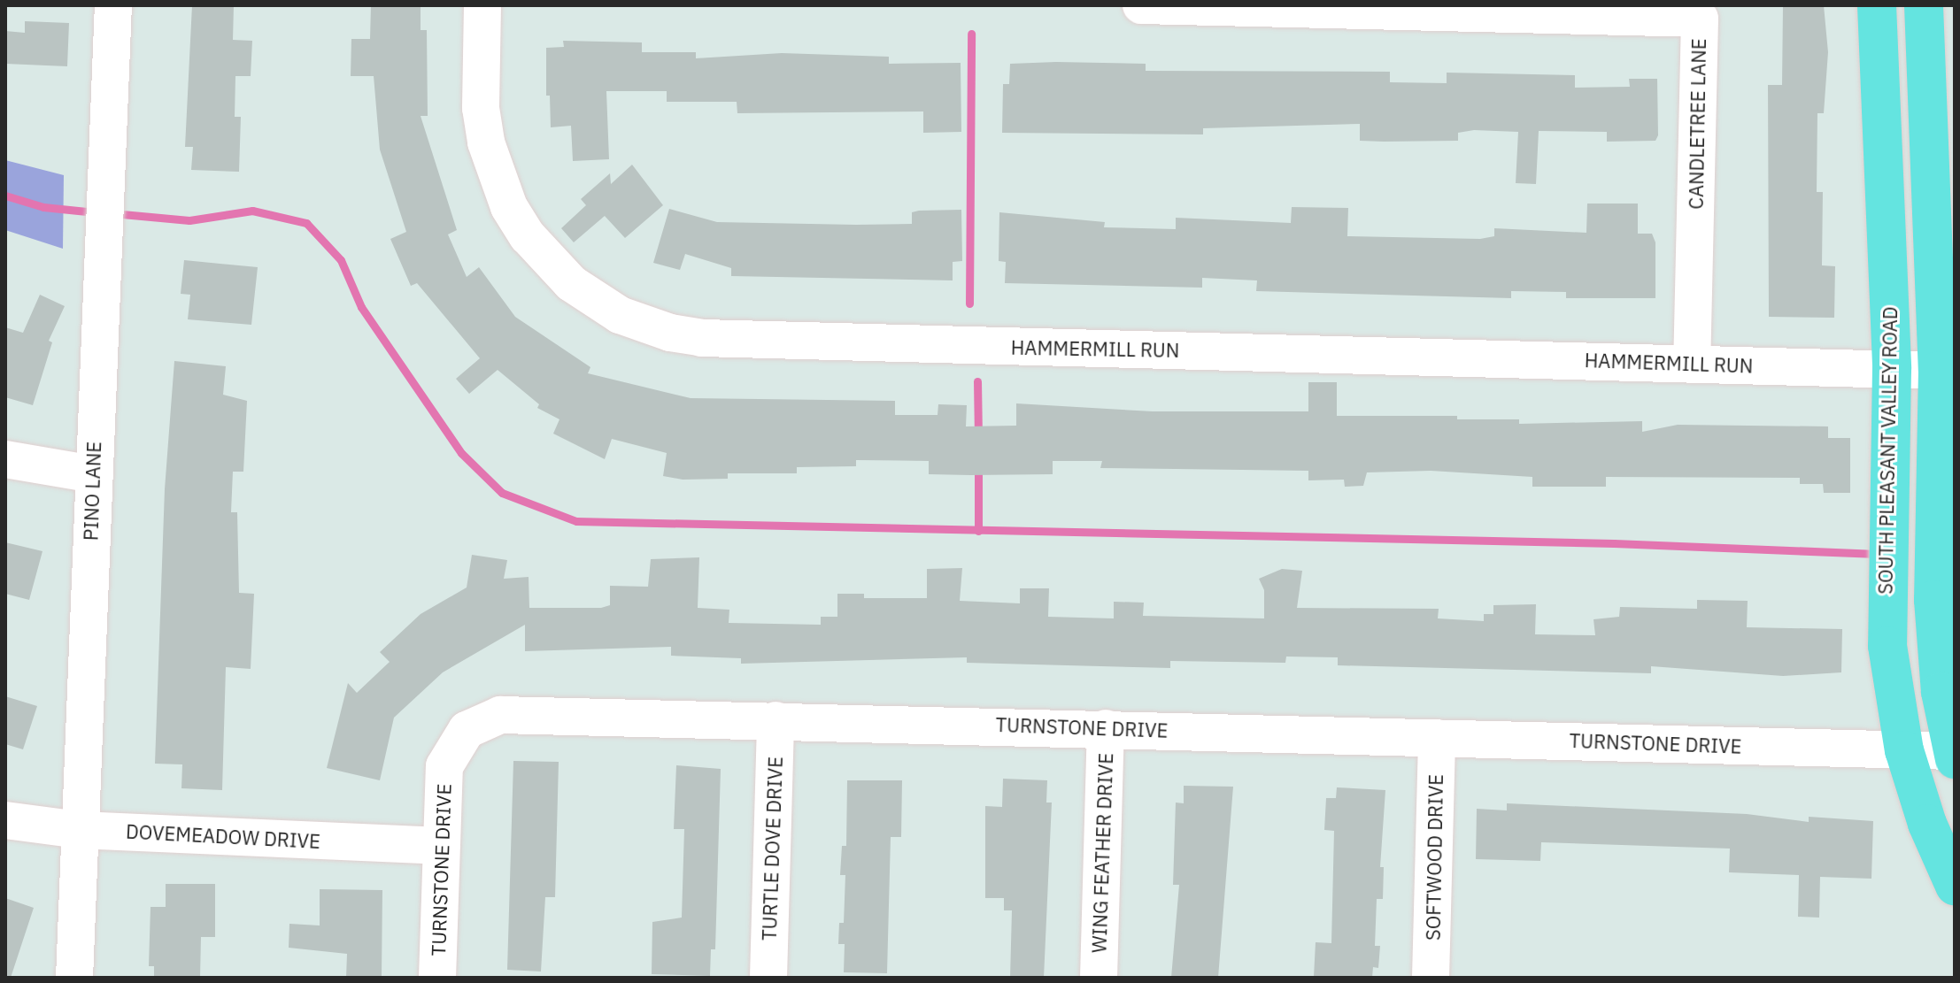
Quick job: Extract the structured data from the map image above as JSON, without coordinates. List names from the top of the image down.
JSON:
{
  "streets": {
    "main road": ["SOUTH PLEASANT VALLEY ROAD"],
    "street": [
      "CANDLETREE LANE",
      "HAMMERMILL RUN",
      "PINO LANE",
      "TURNSTONE DRIVE",
      "DOVEMEADOW DRIVE",
      "TURTLE DOVE DRIVE",
      "WING FEATHER DRIVE",
      "SOFTWOOD DRIVE"
    ]
  },
  "crossings": [
    ["CANDLETREE LANE", "HAMMERMILL RUN"],
    ["HAMMERMILL RUN", "SOUTH PLEASANT VALLEY ROAD"],
    ["SOUTH PLEASANT VALLEY ROAD", "TURNSTONE DRIVE"],
    ["PINO LANE", "DOVEMEADOW DRIVE"],
    ["TURNSTONE DRIVE", "DOVEMEADOW DRIVE"],
    ["TURNSTONE DRIVE", "TURTLE DOVE DRIVE"],
    ["TURNSTONE DRIVE", "WING FEATHER DRIVE"],
    ["TURNSTONE DRIVE", "SOFTWOOD DRIVE"]
  ]
}
